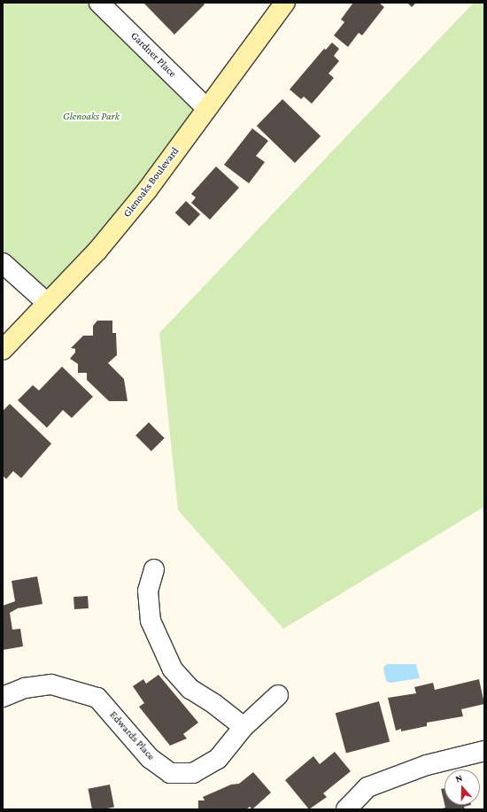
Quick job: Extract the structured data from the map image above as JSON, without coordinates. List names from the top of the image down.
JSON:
{
  "streets": {
    "street": ["Gardner Place", "Glenoaks Boulevard", "Edwards Place"]
  },
  "crossings": [
    ["Gardner Place", "Glenoaks Boulevard"]
  ],
  "parks": ["Glenoaks Park"],
  "north": "top"
}
